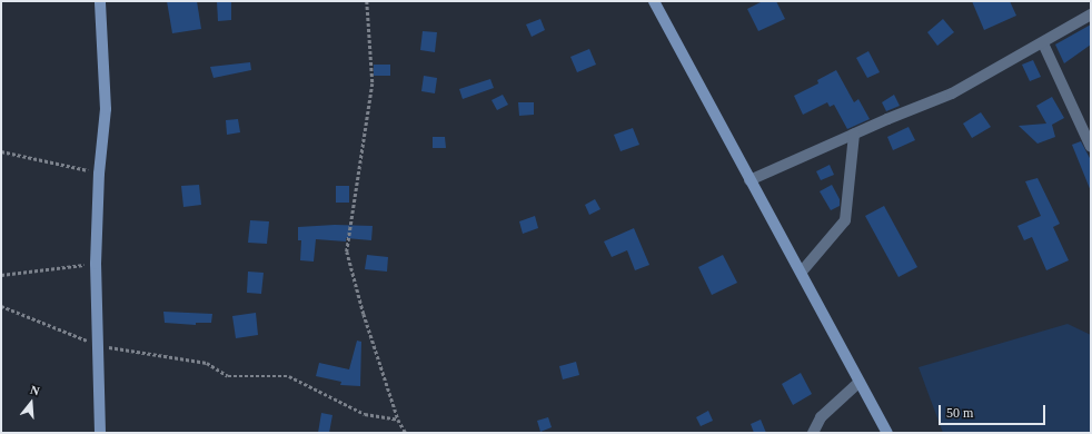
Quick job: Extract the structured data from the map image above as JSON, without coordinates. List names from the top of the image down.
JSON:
{
  "scale_bar": "50 m",
  "north": "top"
}
